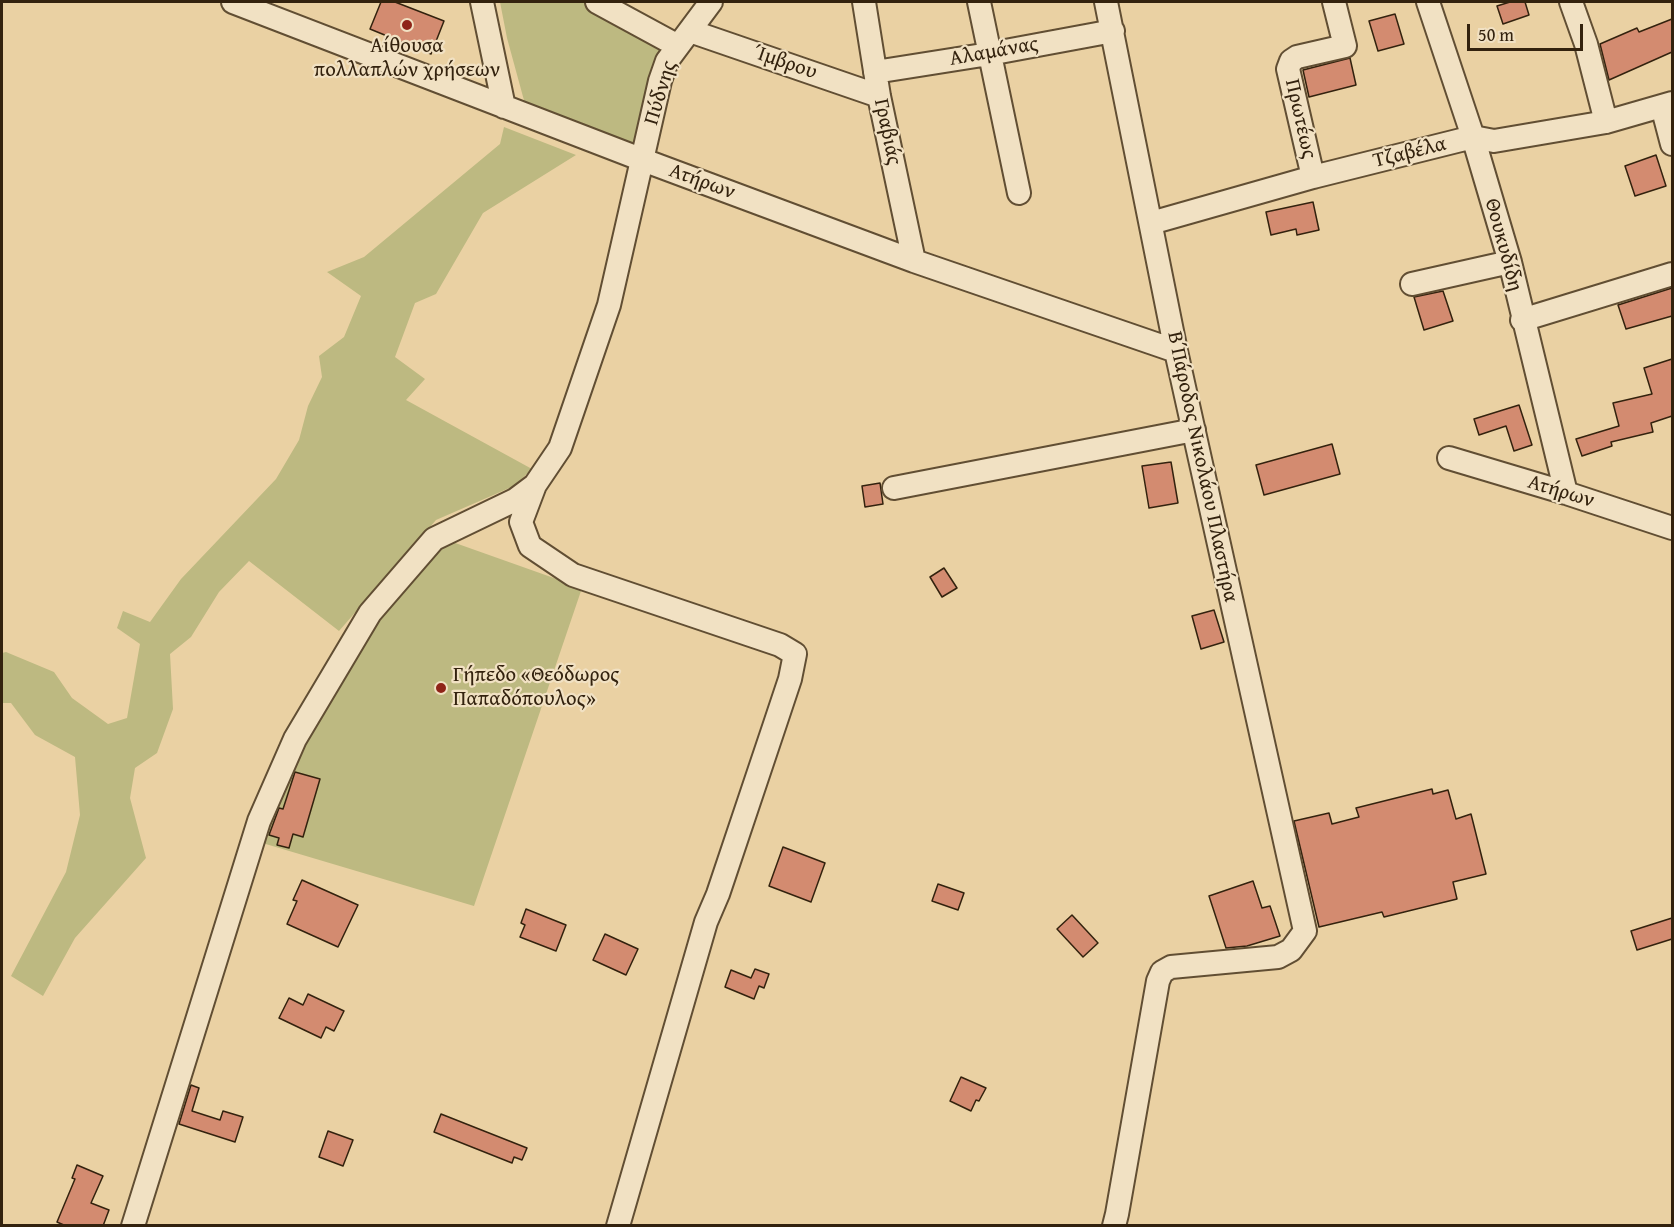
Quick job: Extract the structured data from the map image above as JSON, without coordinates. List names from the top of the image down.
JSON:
{
  "streets": {
    "street": [
      "Αλαμάνας",
      "Ίμβρου",
      "Πύδνης",
      "Πρωτέως",
      "Γραβιάς",
      "Τζαβέλα",
      "Ατήρων",
      "Θουκυδίδη",
      "Β΄ Πάροδος Νικολάου Πλαστήρα"
    ]
  },
  "crossings": [
    ["Αλαμάνας", "Γραβιάς"],
    ["Αλαμάνας", "Β΄ Πάροδος Νικολάου Πλαστήρα"],
    ["Ίμβρου", "Πύδνης"],
    ["Ίμβρου", "Γραβιάς"],
    ["Πύδνης", "Ατήρων"],
    ["Πρωτέως", "Τζαβέλα"],
    ["Γραβιάς", "Ατήρων"],
    ["Τζαβέλα", "Θουκυδίδη"],
    ["Τζαβέλα", "Β΄ Πάροδος Νικολάου Πλαστήρα"],
    ["Ατήρων", "Θουκυδίδη"],
    ["Ατήρων", "Β΄ Πάροδος Νικολάου Πλαστήρα"]
  ],
  "places": ["Αίθουσα πολλαπλών χρήσεων", "Γήπεδο «Θεόδωρος Παπαδόπουλος»"],
  "scale_bar": "50 m"
}
